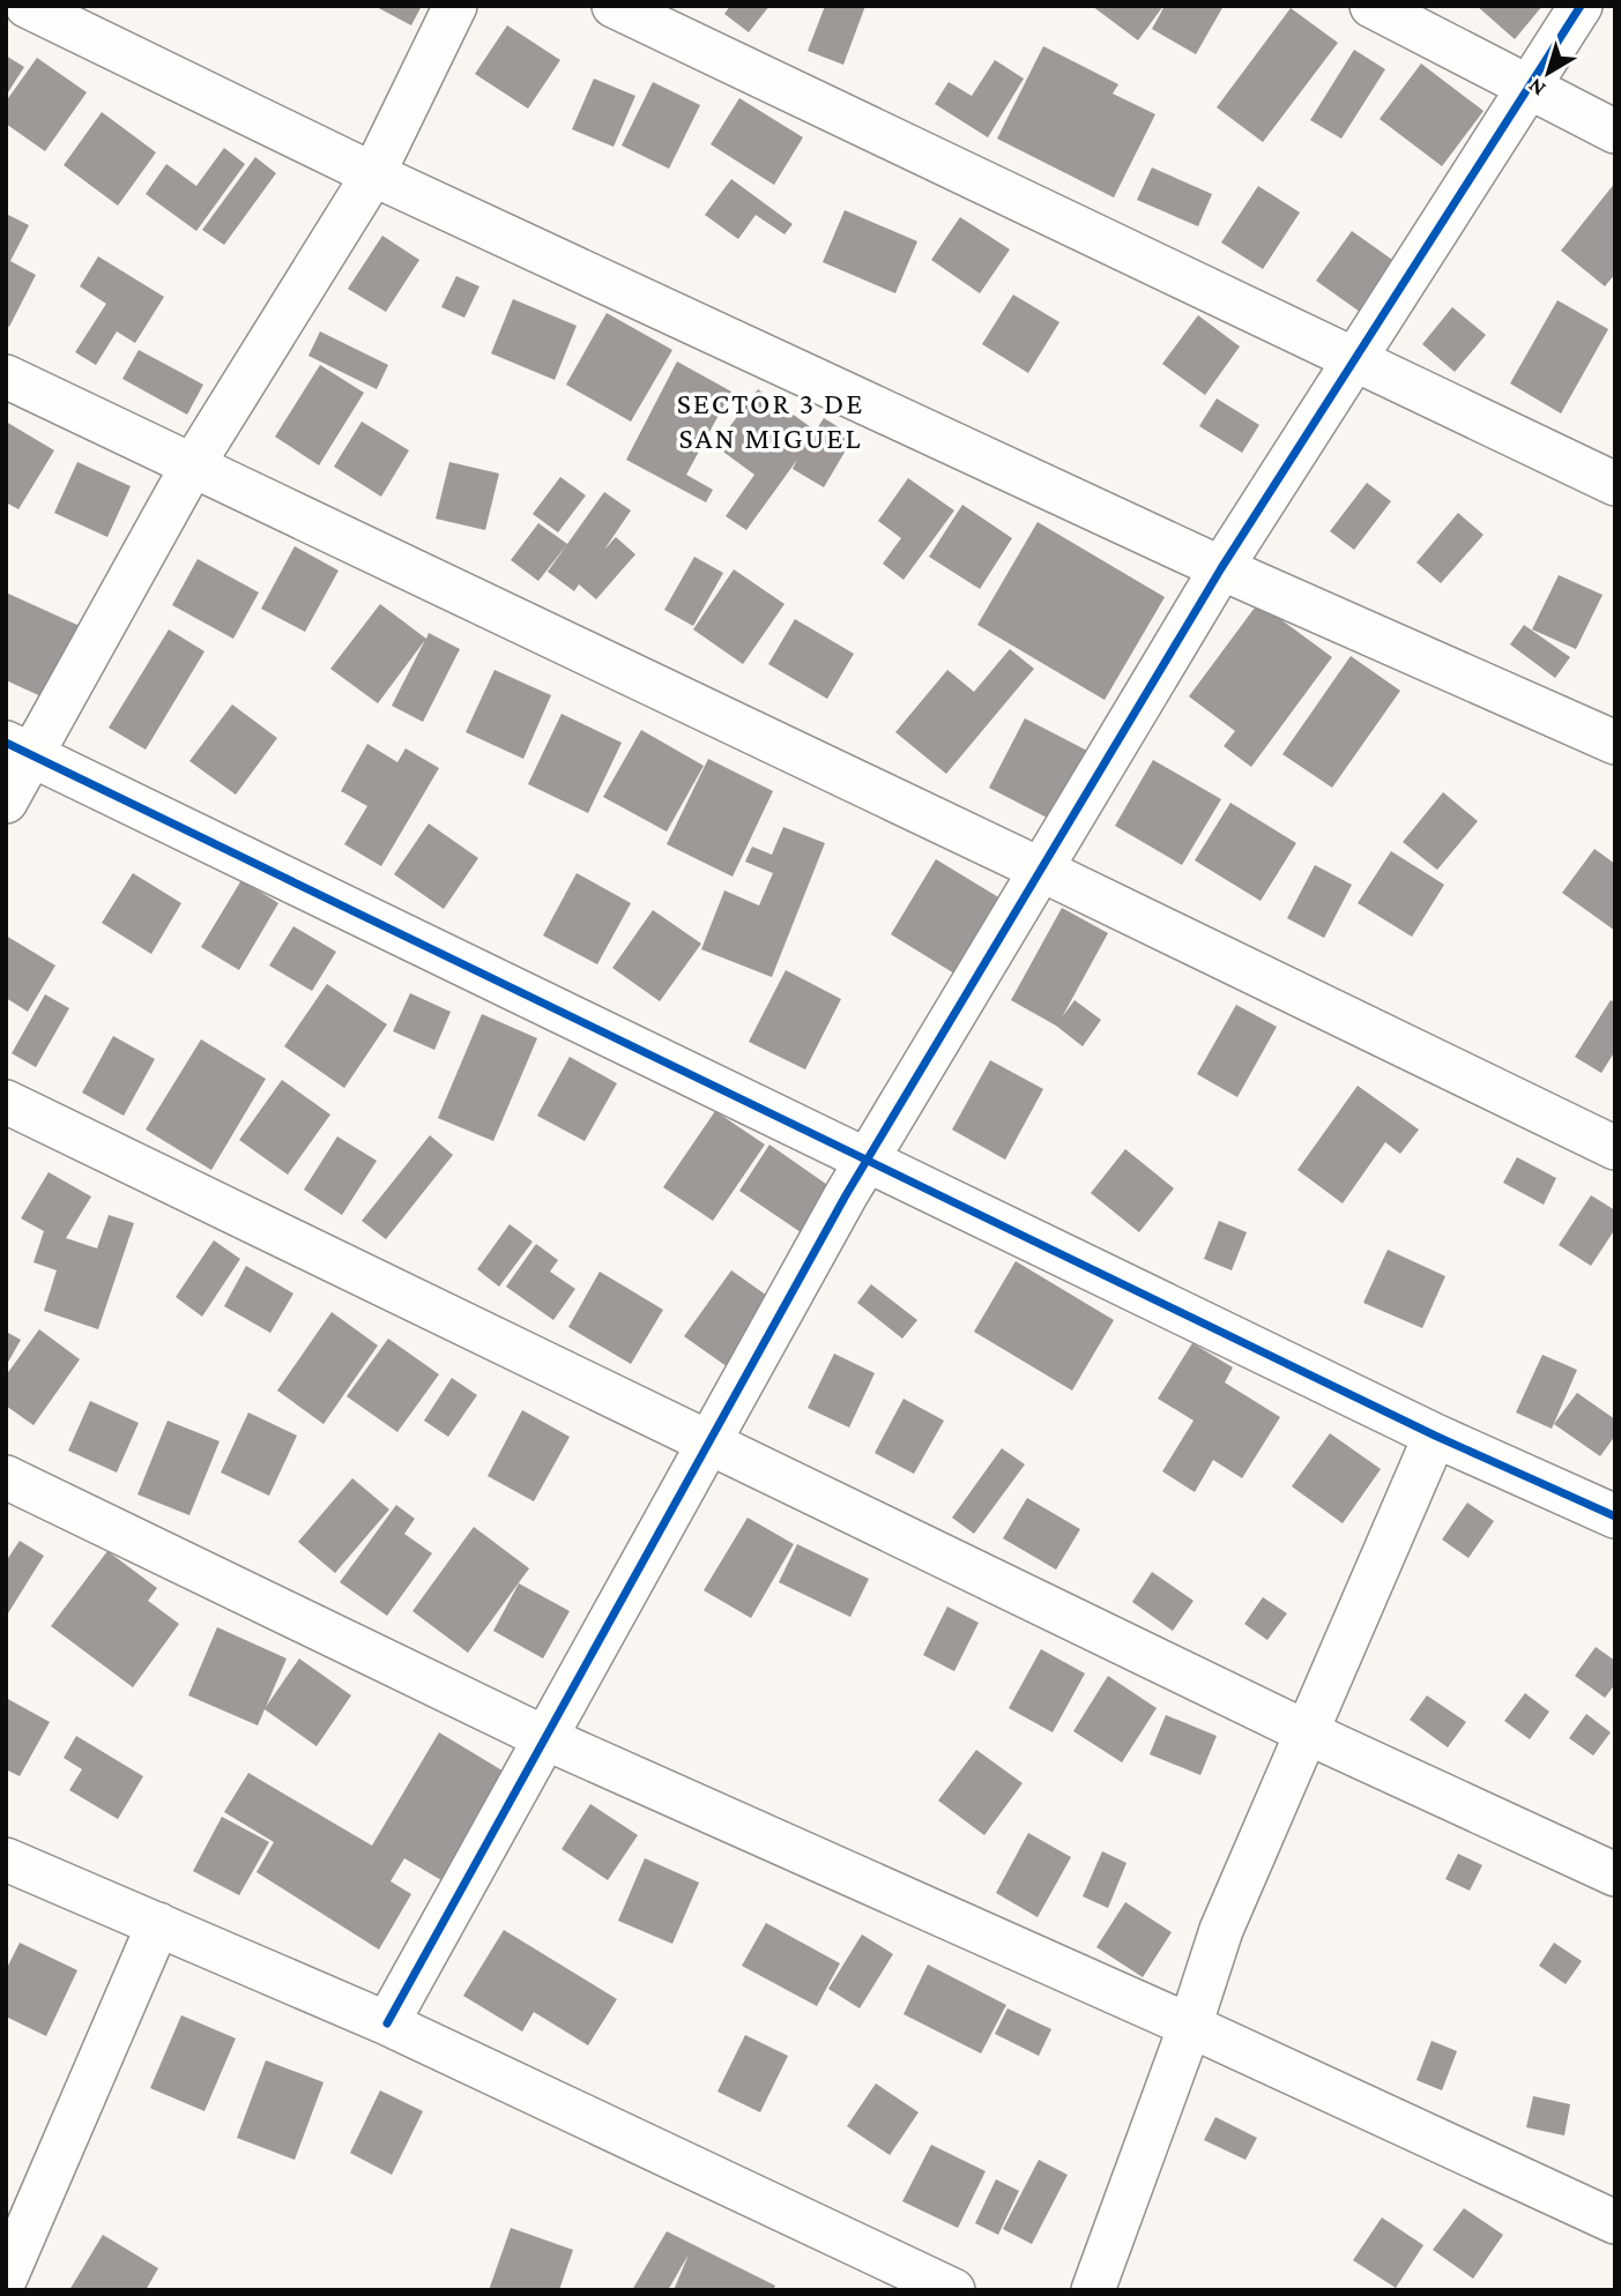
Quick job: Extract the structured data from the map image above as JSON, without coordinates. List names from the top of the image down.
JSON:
{
  "districts": ["SECTOR 3 DE SAN MIGUEL"],
  "north": "bottom left"
}
